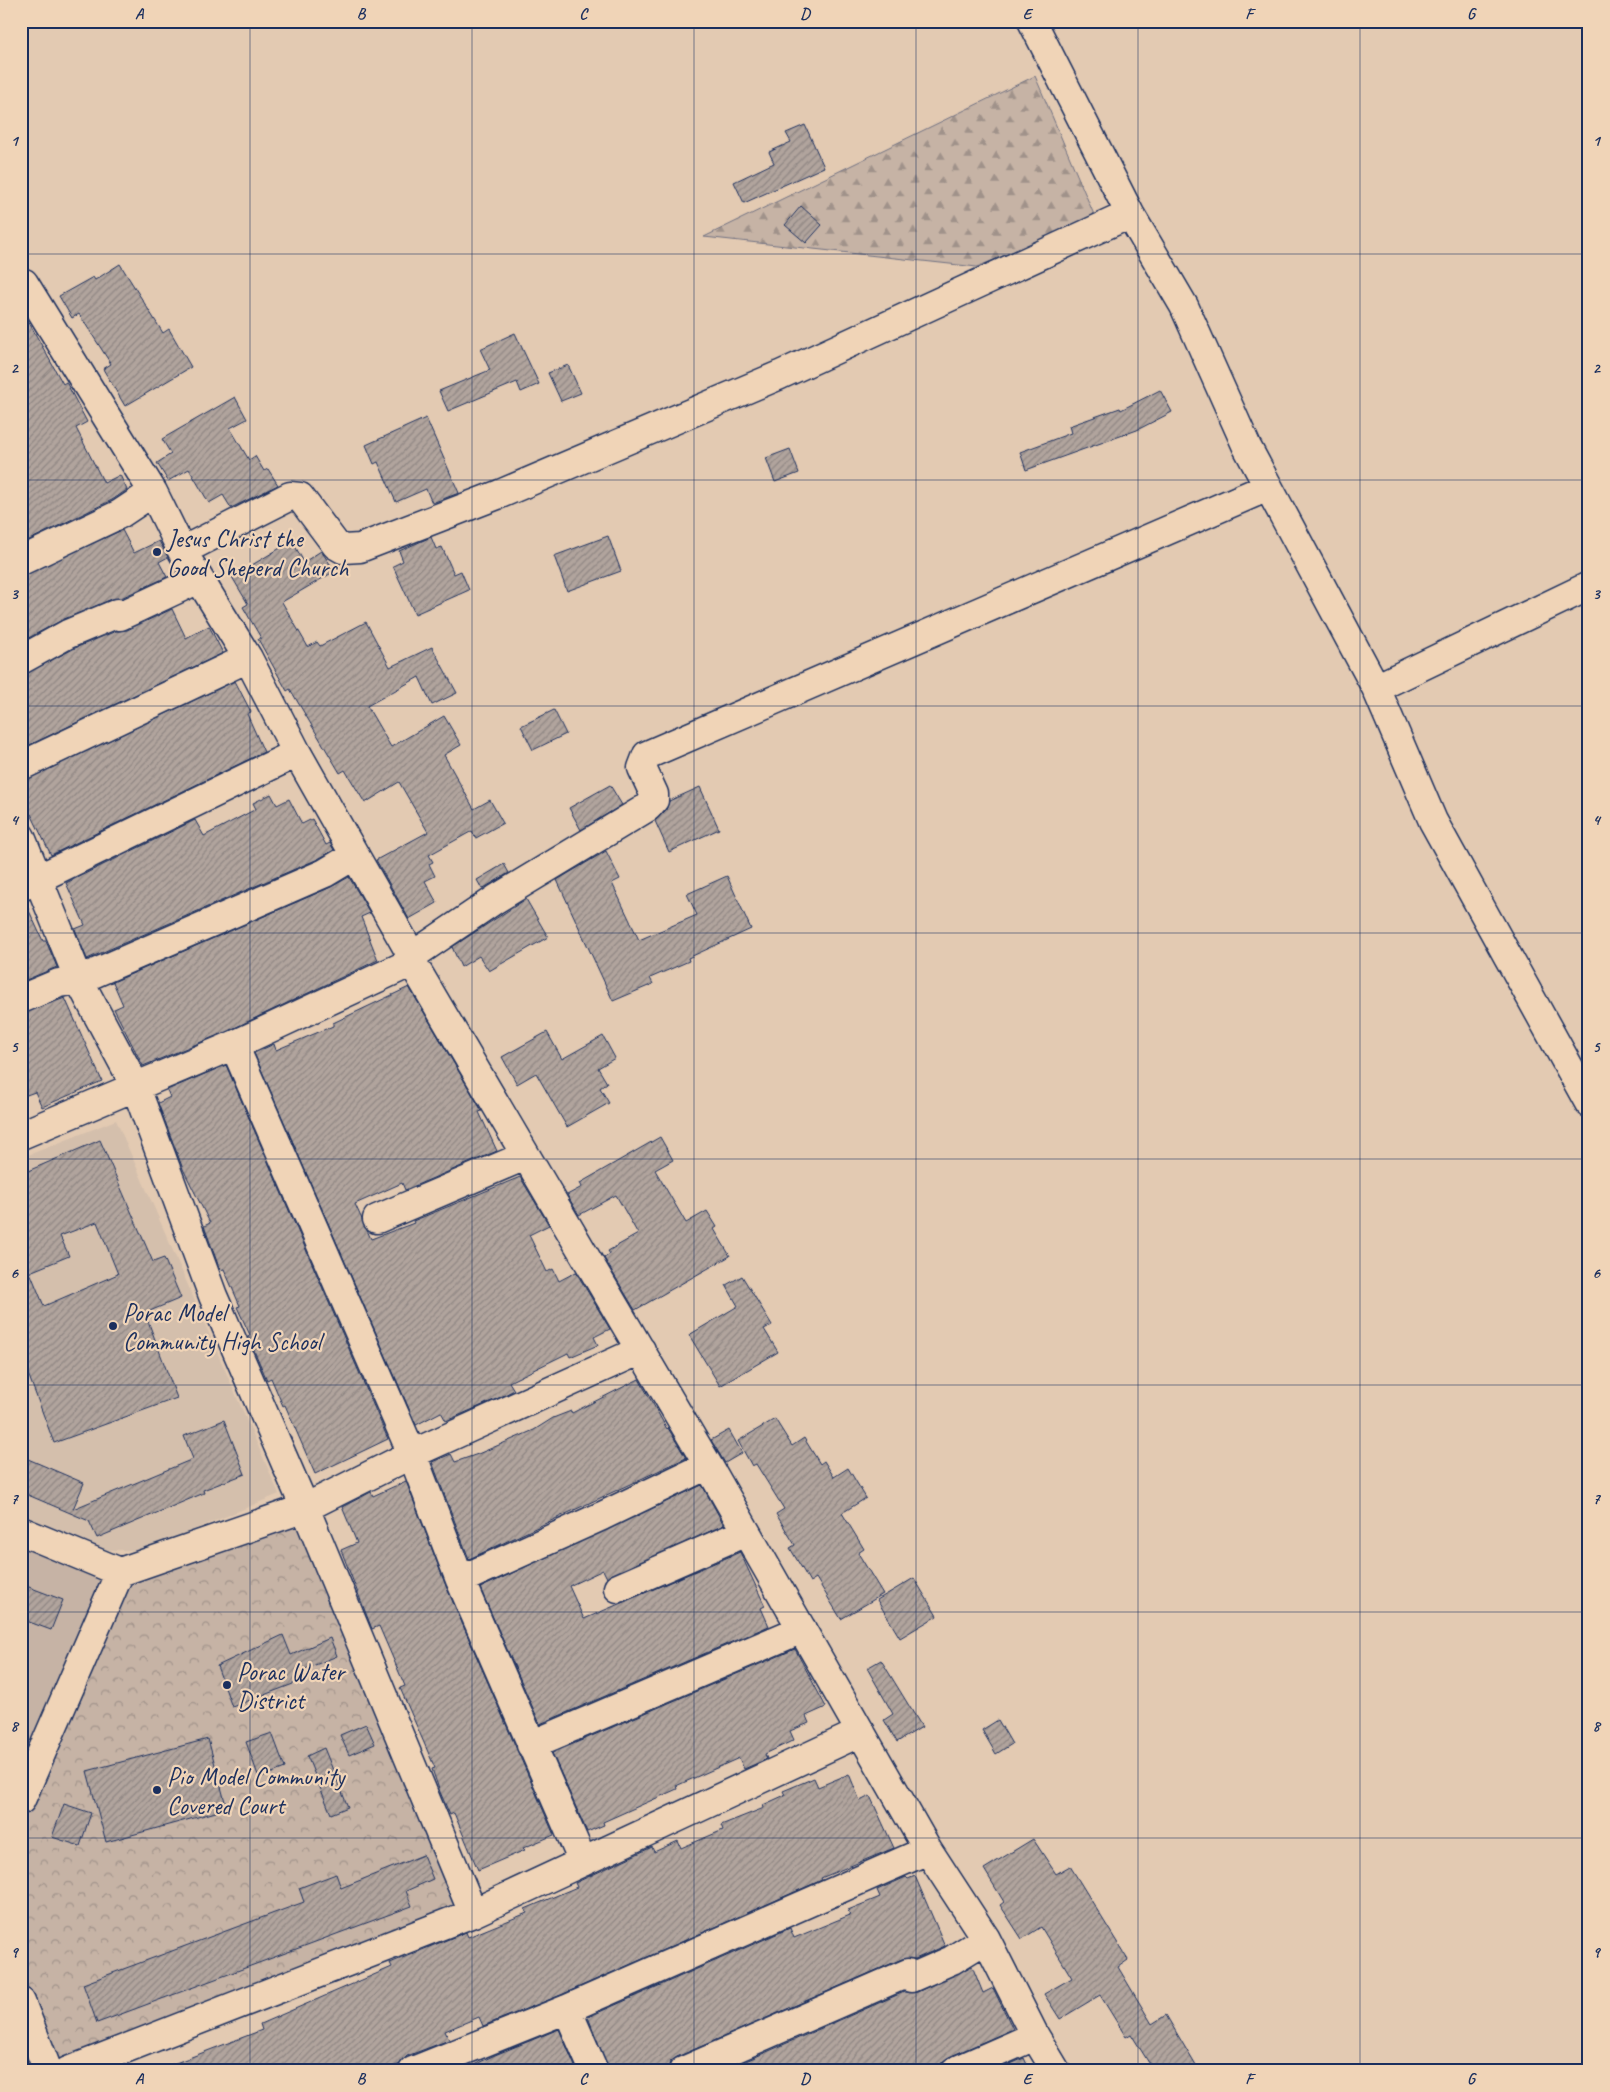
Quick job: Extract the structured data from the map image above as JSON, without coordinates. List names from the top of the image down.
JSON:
{
  "places": [
    "Jesus Christ the Good Sheperd Church",
    "Porac Model Community High School",
    "Porac Water District",
    "Pio Model Community Covered Court"
  ],
  "grid": {
    "columns": [
      "A",
      "B",
      "C",
      "D",
      "E",
      "F",
      "G"
    ],
    "rows": [
      "1",
      "2",
      "3",
      "4",
      "5",
      "6",
      "7",
      "8",
      "9"
    ]
  }
}
